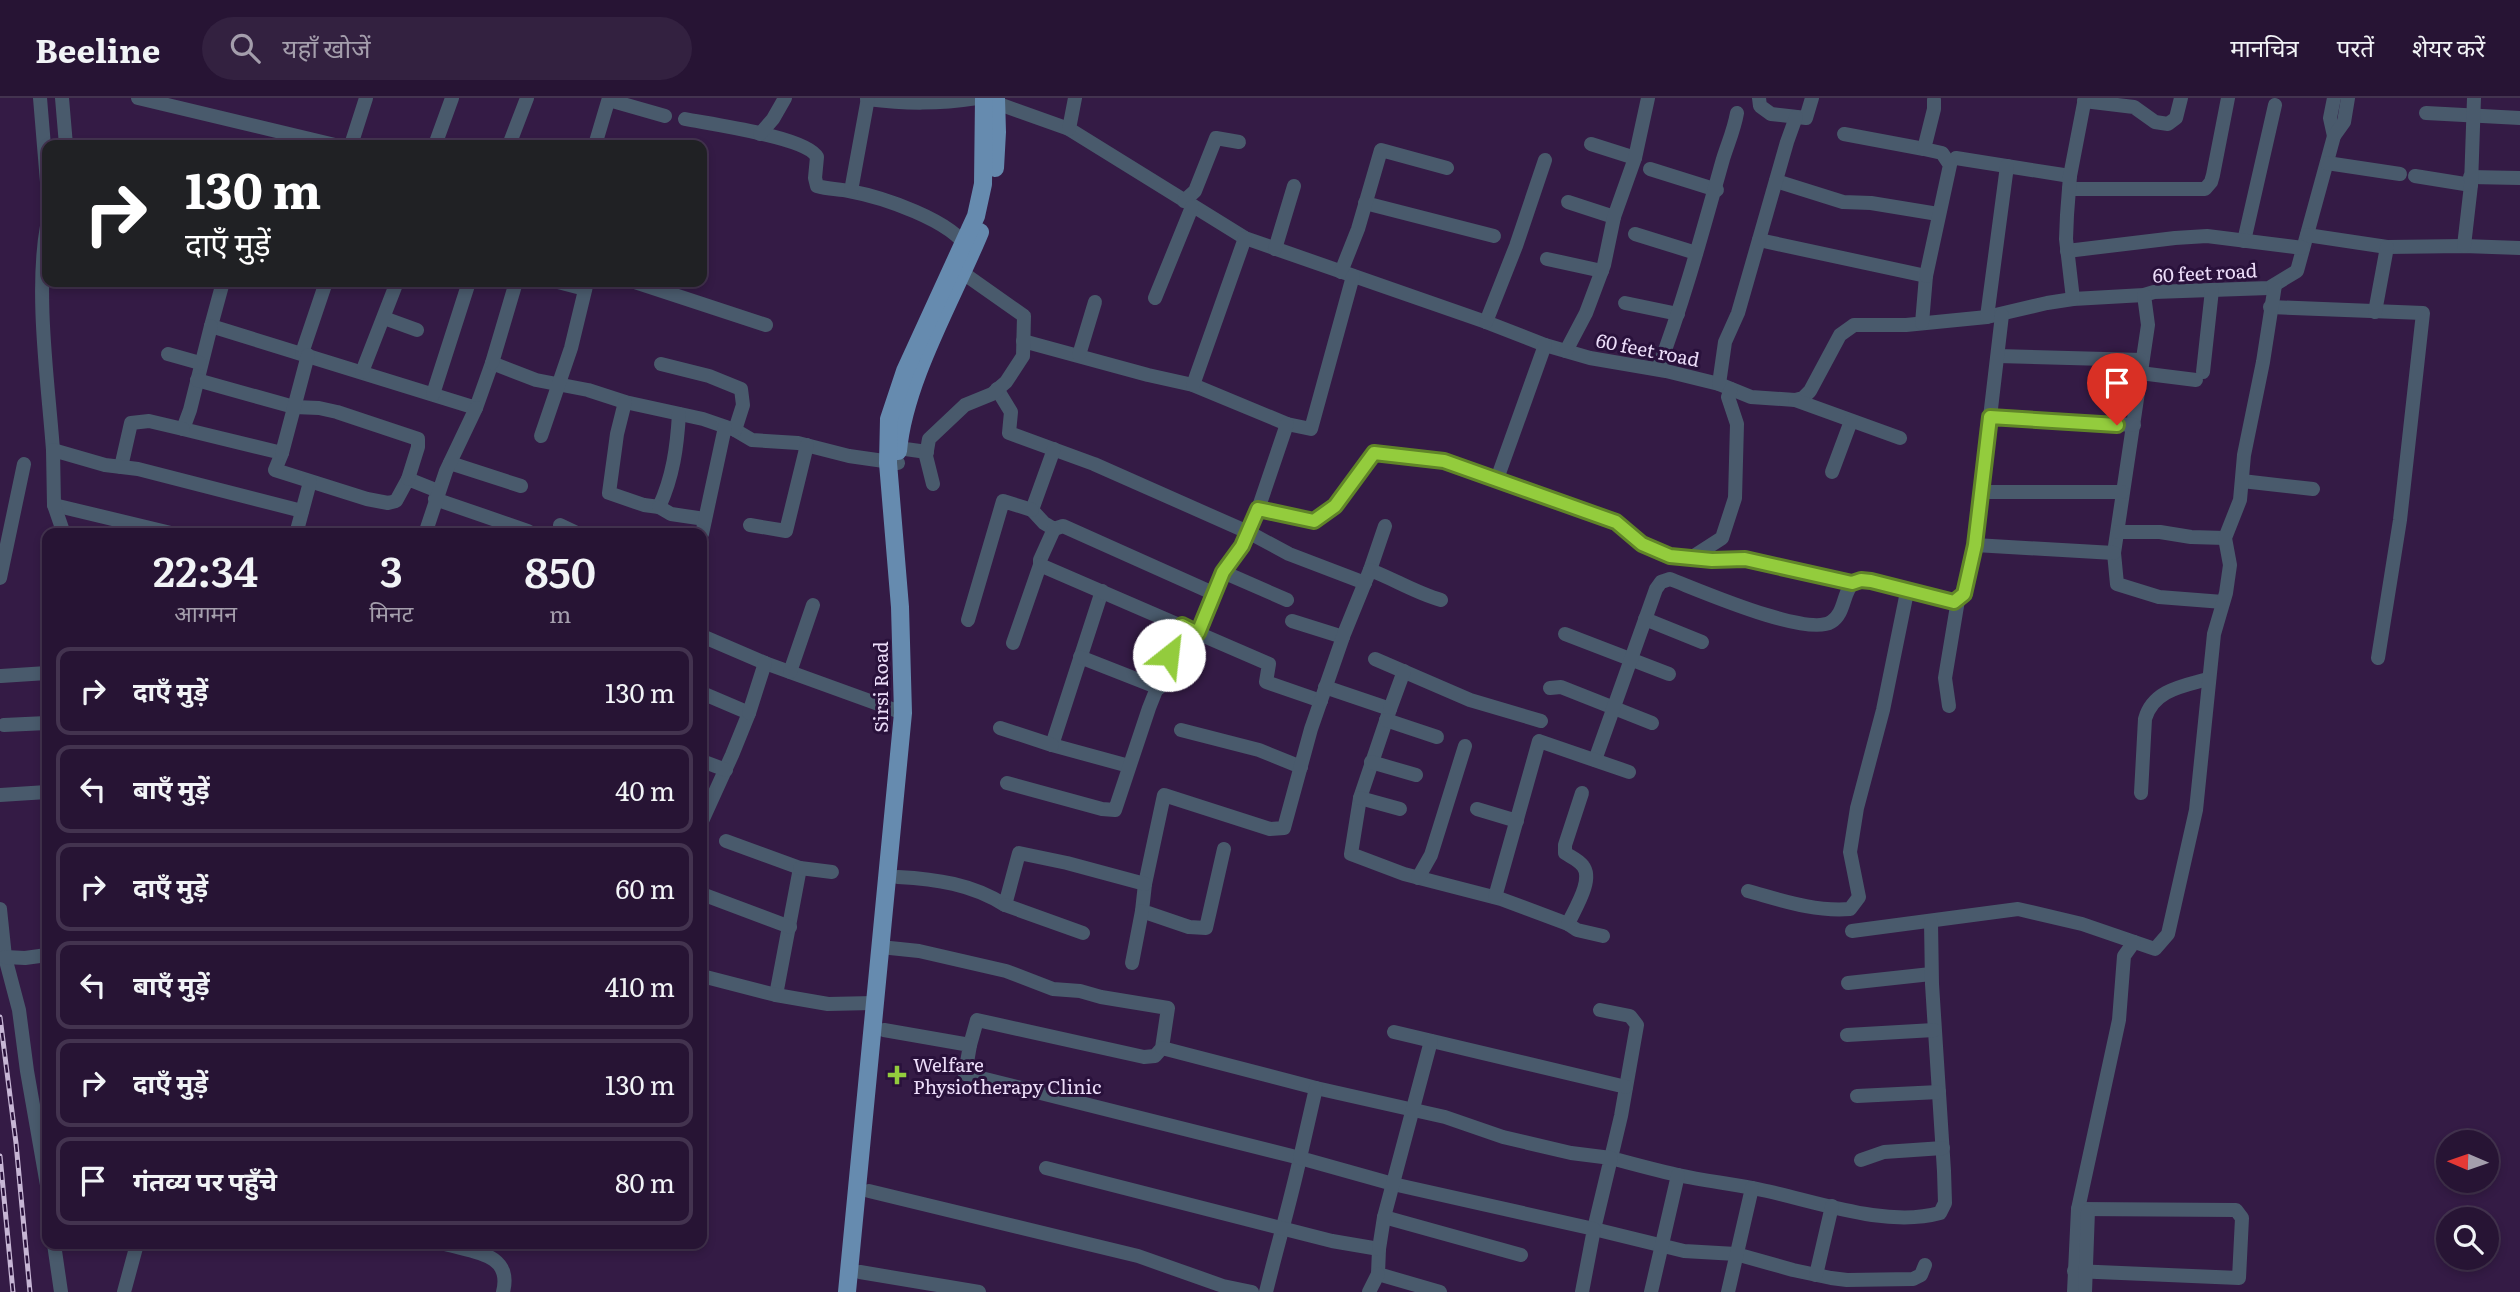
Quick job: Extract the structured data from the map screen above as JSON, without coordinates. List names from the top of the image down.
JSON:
{
  "streets": {
    "main road": ["Sirsi Road"],
    "street": ["60 feet road"]
  },
  "crossings": [
    ["60 feet road", "Sirsi Road"]
  ],
  "places": {
    "health": ["Welfare Physiotherapy Clinic"]
  },
  "north": "left",
  "page": {
    "header": "Beeline",
    "search": "यहाँ खोजें",
    "nav": ["मानचित्र", "परतें", "शेयर करें"],
    "turn": ["130 m", "दाएँ मुड़ें"],
    "eta": [
      "22:34",
      "आगमन",
      "3",
      "मिनट",
      "850",
      "m"
    ],
    "list": [
      {
        "name": "दाएँ मुड़ें",
        "value": "130 m"
      },
      {
        "name": "बाएँ मुड़ें",
        "value": "40 m"
      },
      {
        "name": "दाएँ मुड़ें",
        "value": "60 m"
      },
      {
        "name": "बाएँ मुड़ें",
        "value": "410 m"
      },
      {
        "name": "दाएँ मुड़ें",
        "value": "130 m"
      },
      {
        "name": "गंतव्य पर पहुँचे",
        "value": "80 m"
      }
    ]
  }
}
